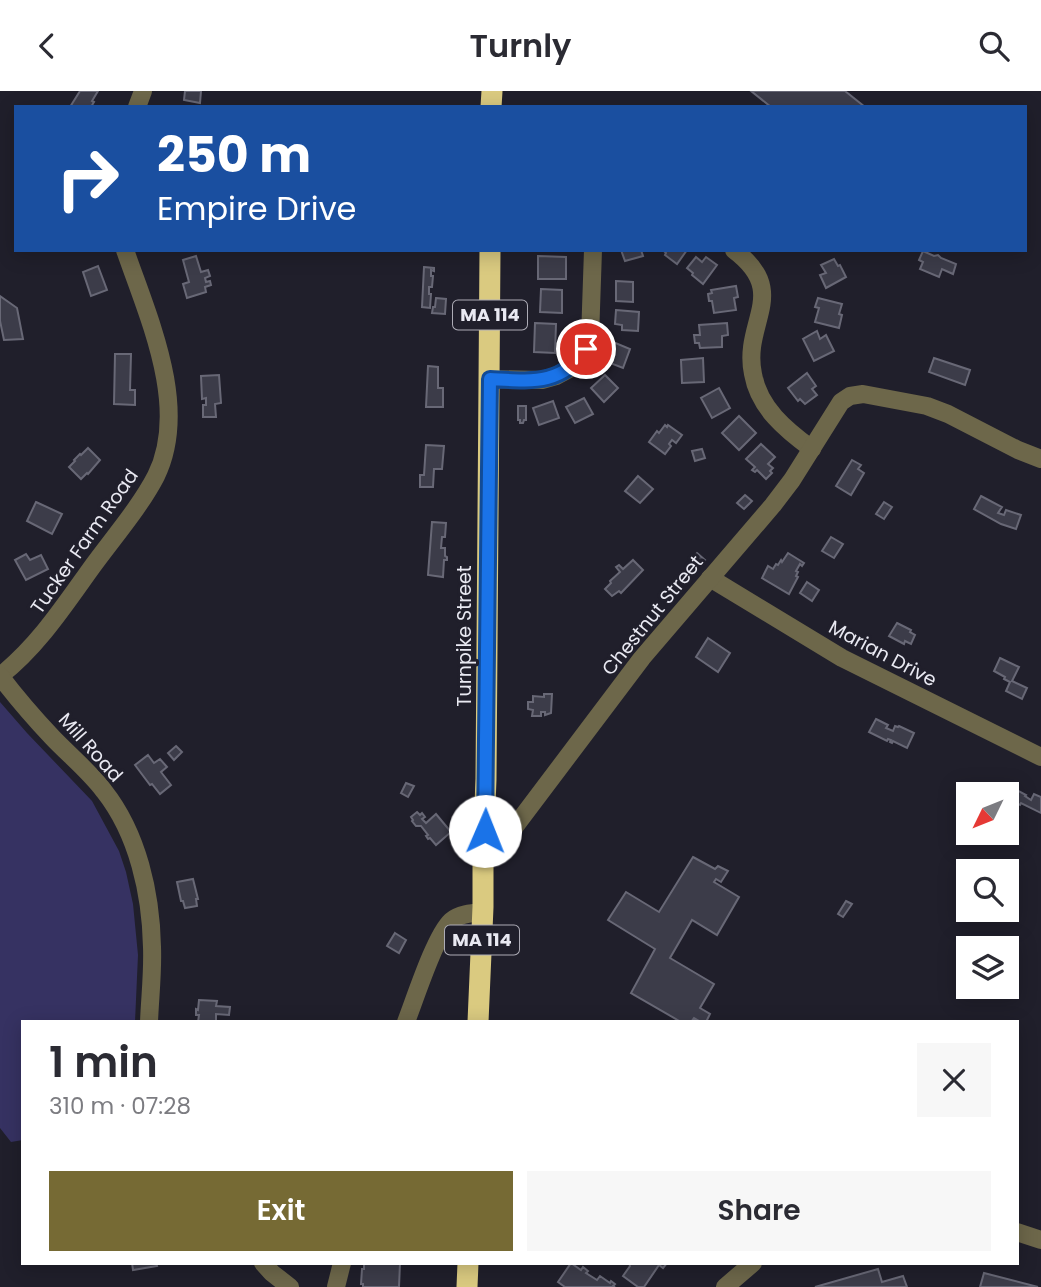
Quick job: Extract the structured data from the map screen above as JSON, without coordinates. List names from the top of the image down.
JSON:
{
  "streets": {
    "highway": ["MA 114", "Turnpike Street"],
    "street": [
      "Tucker Farm Road",
      "Chestnut Street",
      "Marian Drive",
      "Mill Road"
    ]
  },
  "crossings": [
    ["Tucker Farm Road", "Mill Road"],
    ["Chestnut Street", "Turnpike Street"],
    ["Chestnut Street", "Marian Drive"]
  ],
  "north": "bottom left",
  "page": {
    "header": "Turnly",
    "turn": ["250 m", "Empire Drive"],
    "heading": ["1 min", "310 m · 07:28"],
    "buttons": ["Exit", "Share"]
  }
}
